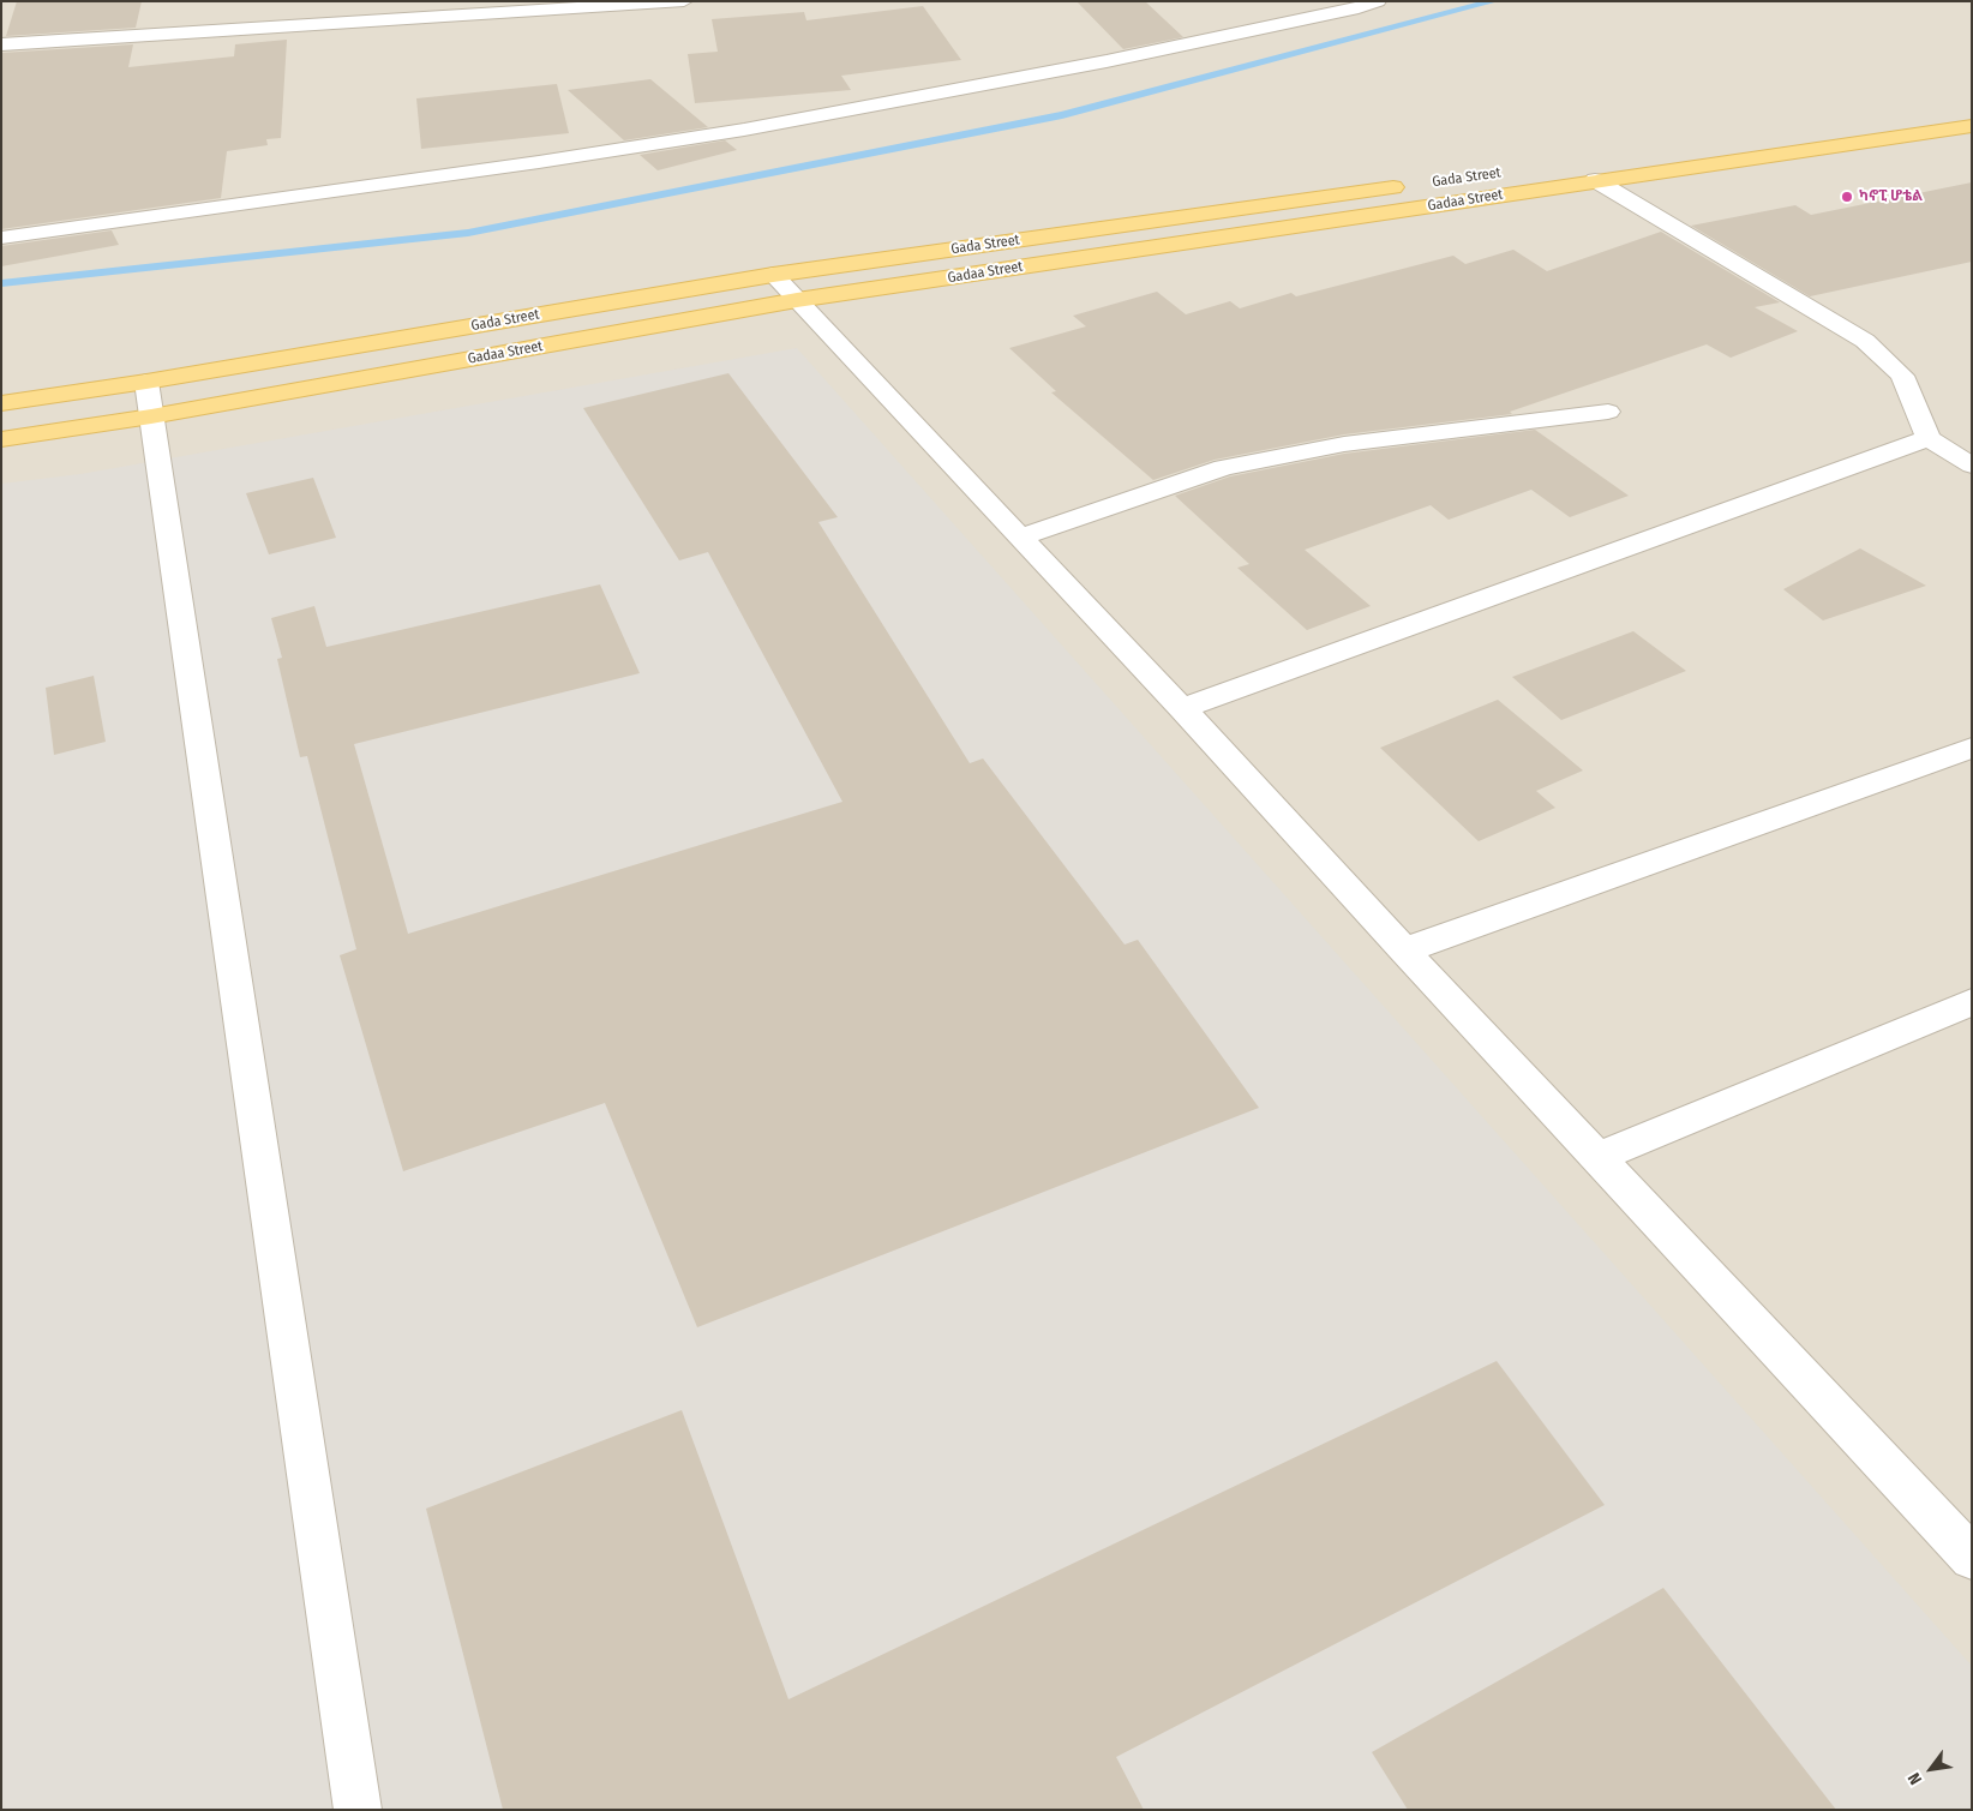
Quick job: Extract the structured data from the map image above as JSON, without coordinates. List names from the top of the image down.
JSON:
{
  "streets": {
    "main road": ["Gada Street", "Gadaa Street"]
  },
  "crossings": [
    ["Gada Street", "Gadaa Street"]
  ],
  "places": ["ካኖፒ ሆቴል"],
  "north": "bottom left"
}
